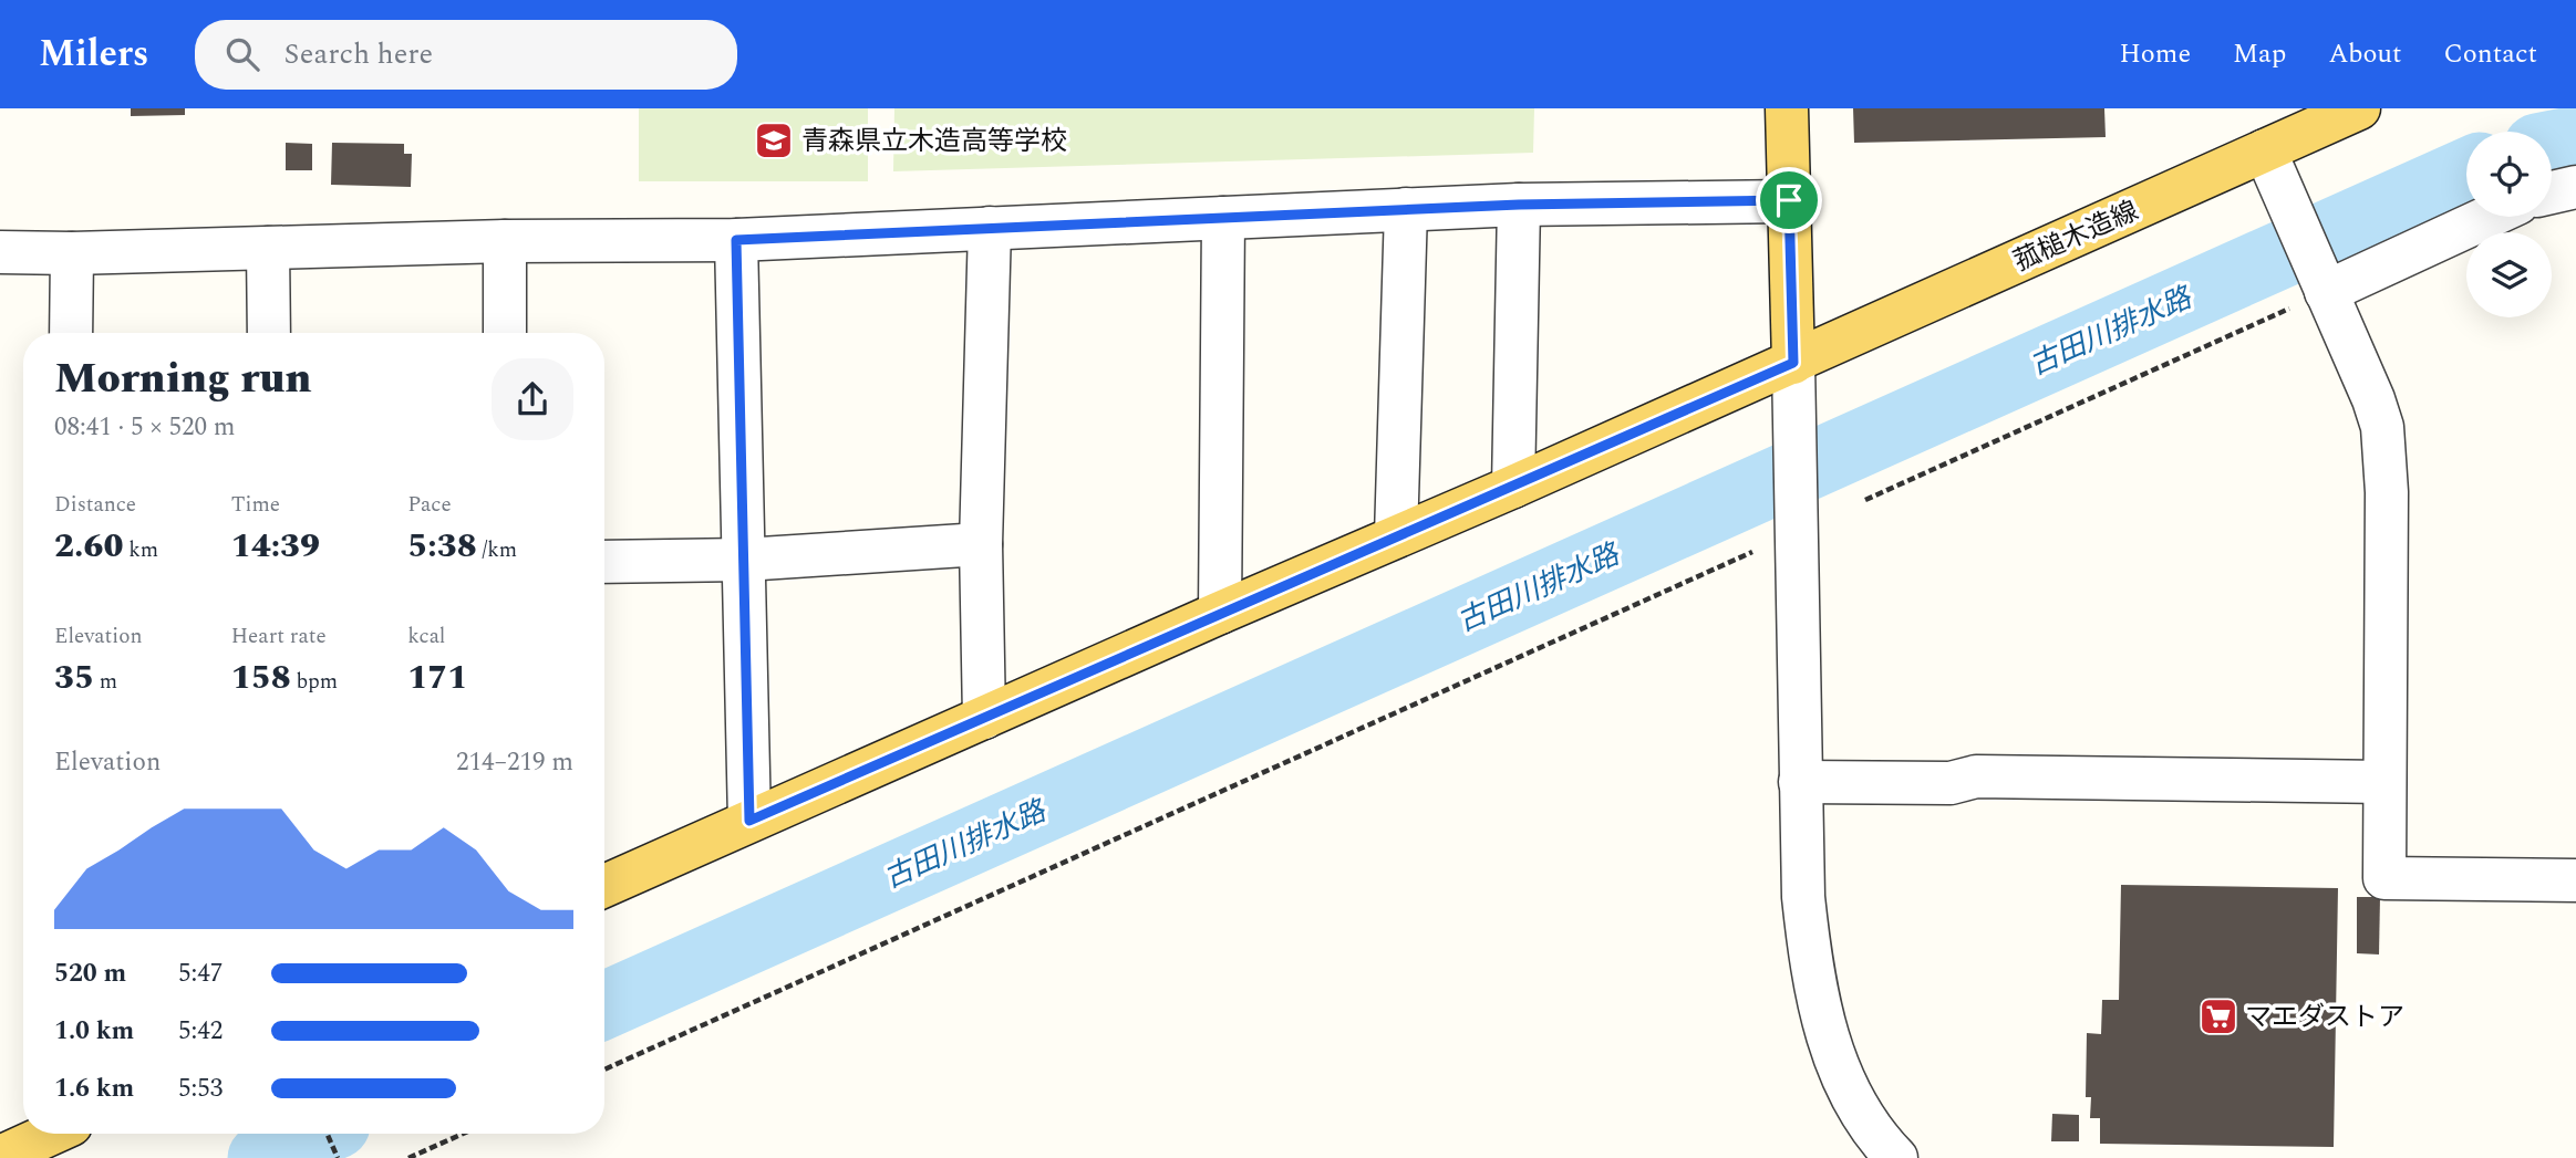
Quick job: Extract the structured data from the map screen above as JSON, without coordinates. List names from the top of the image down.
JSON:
{
  "streets": {
    "main road": ["菰槌木造線"]
  },
  "water": ["古田川排水路"],
  "places": {
    "school or university": ["青森県立木造高等学校"],
    "supermarket": ["マエダストア"]
  },
  "page": {
    "header": "Milers",
    "search": "Search here",
    "nav": [
      "Home",
      "Map",
      "About",
      "Contact"
    ],
    "heading": ["Morning run", "08:41 · 5 × 520 m"],
    "stats": [
      ["Distance", "2.60 km"],
      ["Time", "14:39"],
      ["Pace", "5:38 /km"],
      ["Elevation", "35 m"],
      ["Heart rate", "158 bpm"],
      ["kcal", "171"]
    ],
    "chart": ["Elevation", "214–219 m"],
    "list": [
      {
        "name": "520 m",
        "note": "5:47"
      },
      {
        "name": "1.0 km",
        "note": "5:42"
      },
      {
        "name": "1.6 km",
        "note": "5:53"
      }
    ]
  }
}
